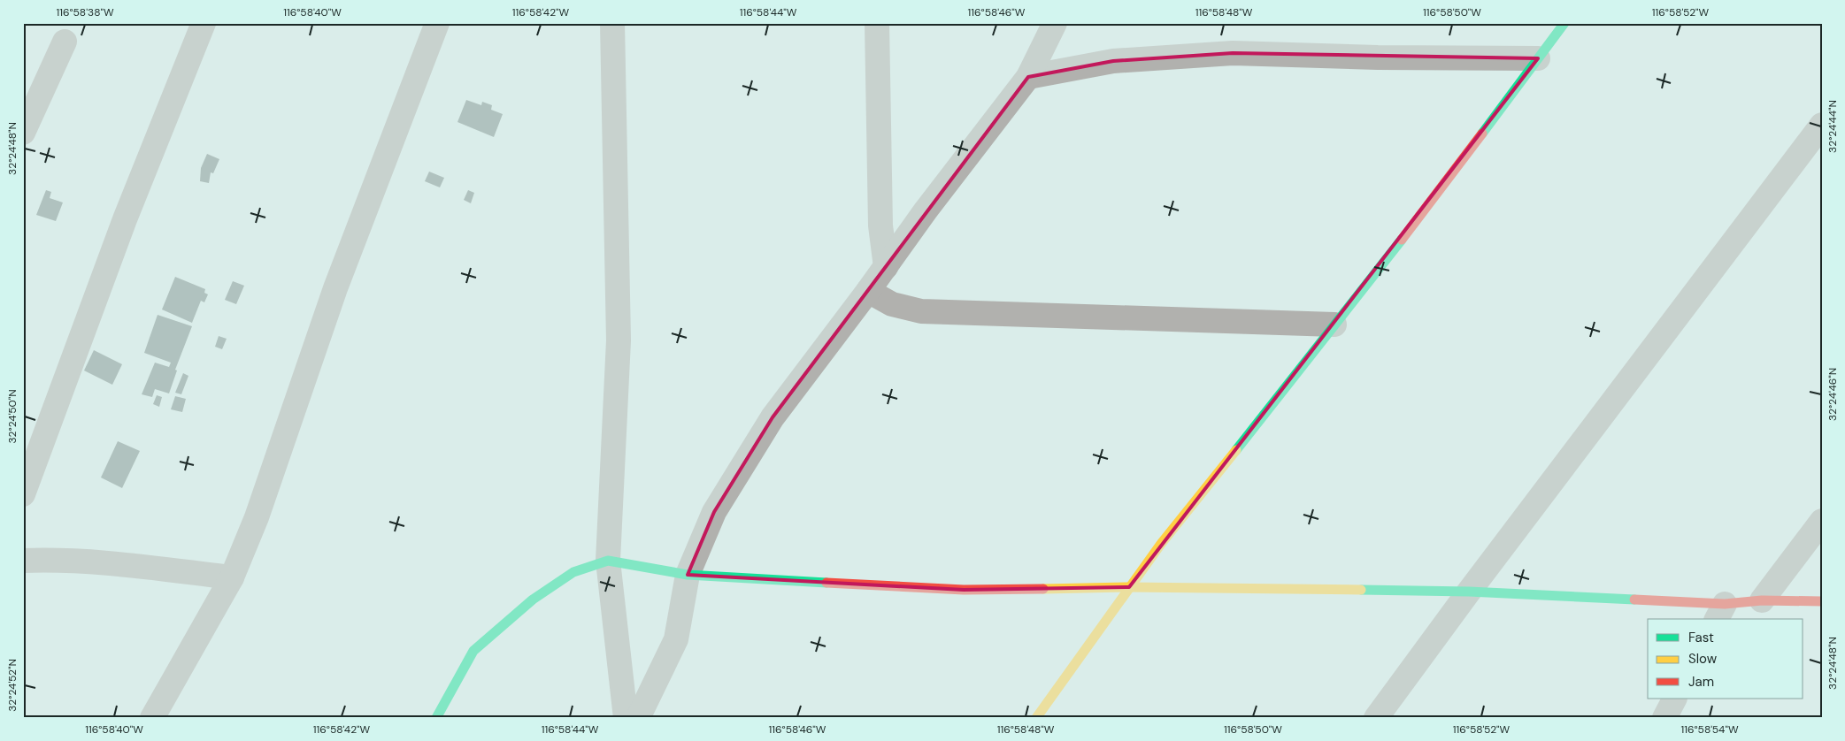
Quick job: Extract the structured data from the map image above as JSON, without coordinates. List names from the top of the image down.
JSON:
{
  "legend": ["Fast", "Slow", "Jam"],
  "coordinates": [
    "116°58'38\"W",
    "116°58'40\"W",
    "116°58'42\"W",
    "116°58'44\"W",
    "116°58'46\"W",
    "116°58'48\"W",
    "116°58'50\"W",
    "116°58'52\"W",
    "32°24'44\"N",
    "32°24'48\"N",
    "32°24'46\"N",
    "32°24'50\"N",
    "32°24'52\"N",
    "116°58'54\"W"
  ]
}
